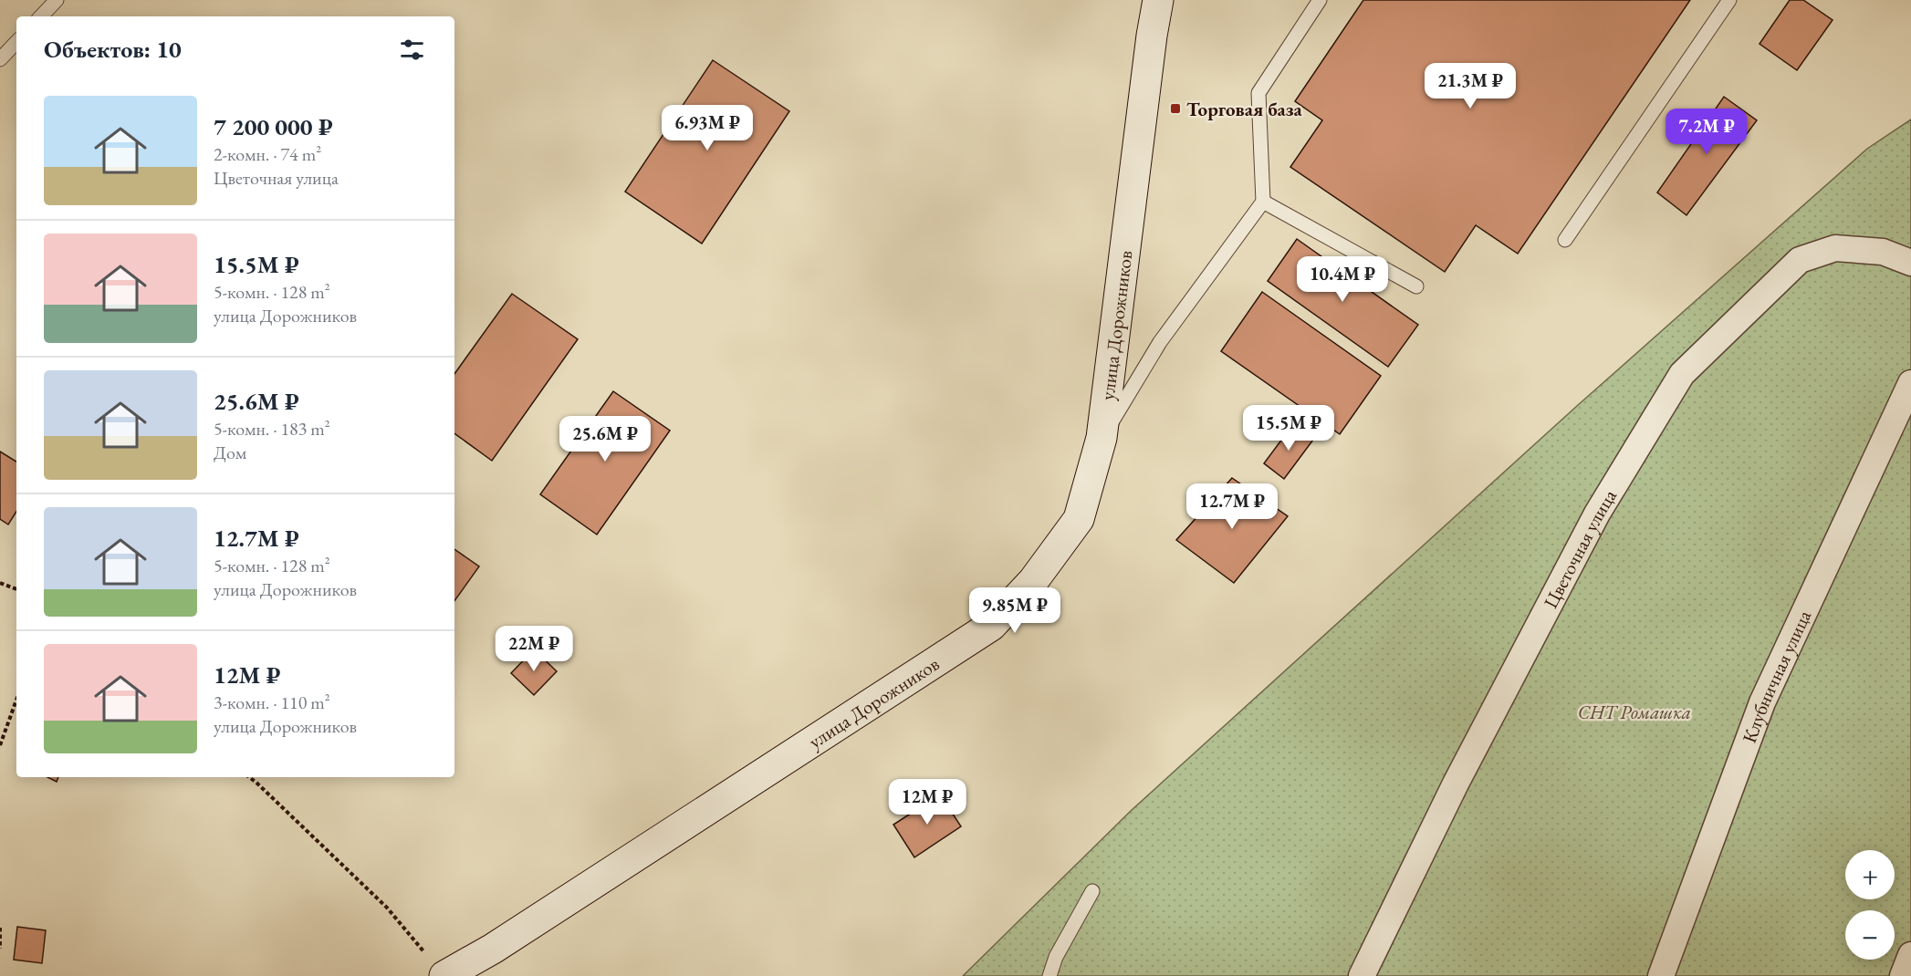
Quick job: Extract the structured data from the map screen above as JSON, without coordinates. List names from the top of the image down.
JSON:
{
  "streets": {
    "street": ["улица Дорожников", "Цветочная улица", "Клубничная улица"]
  },
  "parks": ["СНТ Ромашка"],
  "places": {
    "transit": ["Торговая база"]
  },
  "page": {
    "heading": "Объектов: 10",
    "price": [
      "21.3M ₽",
      "6.93M ₽",
      "7.2M ₽",
      "10.4M ₽",
      "15.5M ₽",
      "25.6M ₽",
      "12.7M ₽",
      "9.85M ₽",
      "22M ₽",
      "12M ₽"
    ],
    "list": [
      {
        "name": "7 200 000 ₽",
        "note": "2-комн. · 74 m² · Цветочная улица"
      },
      {
        "name": "15.5M ₽",
        "note": "5-комн. · 128 m² · улица Дорожников"
      },
      {
        "name": "25.6M ₽",
        "note": "5-комн. · 183 m² · Дом"
      },
      {
        "name": "12.7M ₽",
        "note": "5-комн. · 128 m² · улица Дорожников"
      },
      {
        "name": "12M ₽",
        "note": "3-комн. · 110 m² · улица Дорожников"
      }
    ],
    "map_buttons": ["+", "−"]
  }
}
